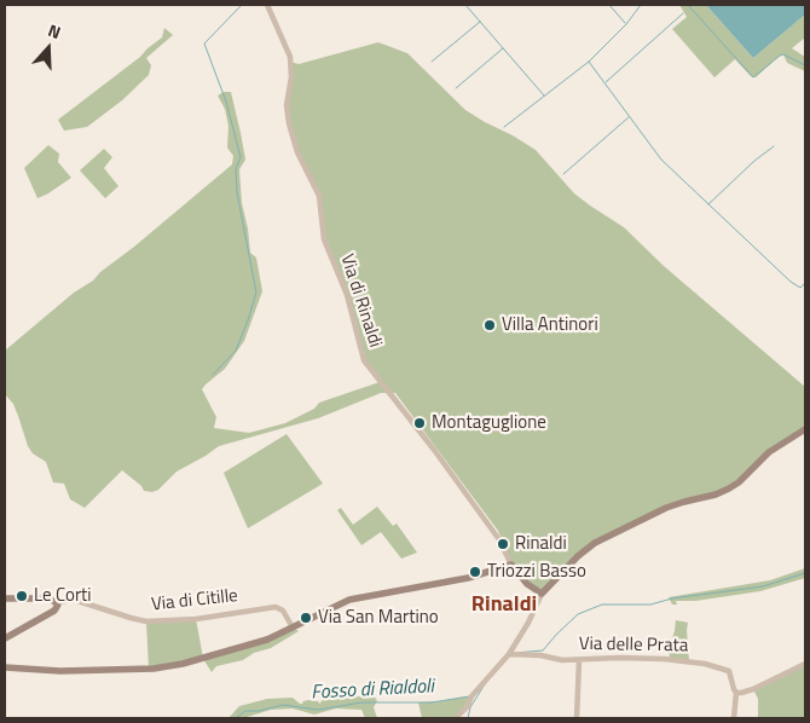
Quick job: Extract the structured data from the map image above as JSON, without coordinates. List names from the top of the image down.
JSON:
{
  "streets": {
    "street": ["Via di Rinaldi", "Via di Citille", "Via delle Prata"]
  },
  "districts": ["Rinaldi"],
  "water": ["Fosso di Rialdoli"],
  "places": [
    "Villa Antinori",
    "Montaguglione",
    "Rinaldi",
    "Triozzi Basso",
    "Le Corti",
    "Via San Martino"
  ],
  "north": "top"
}
